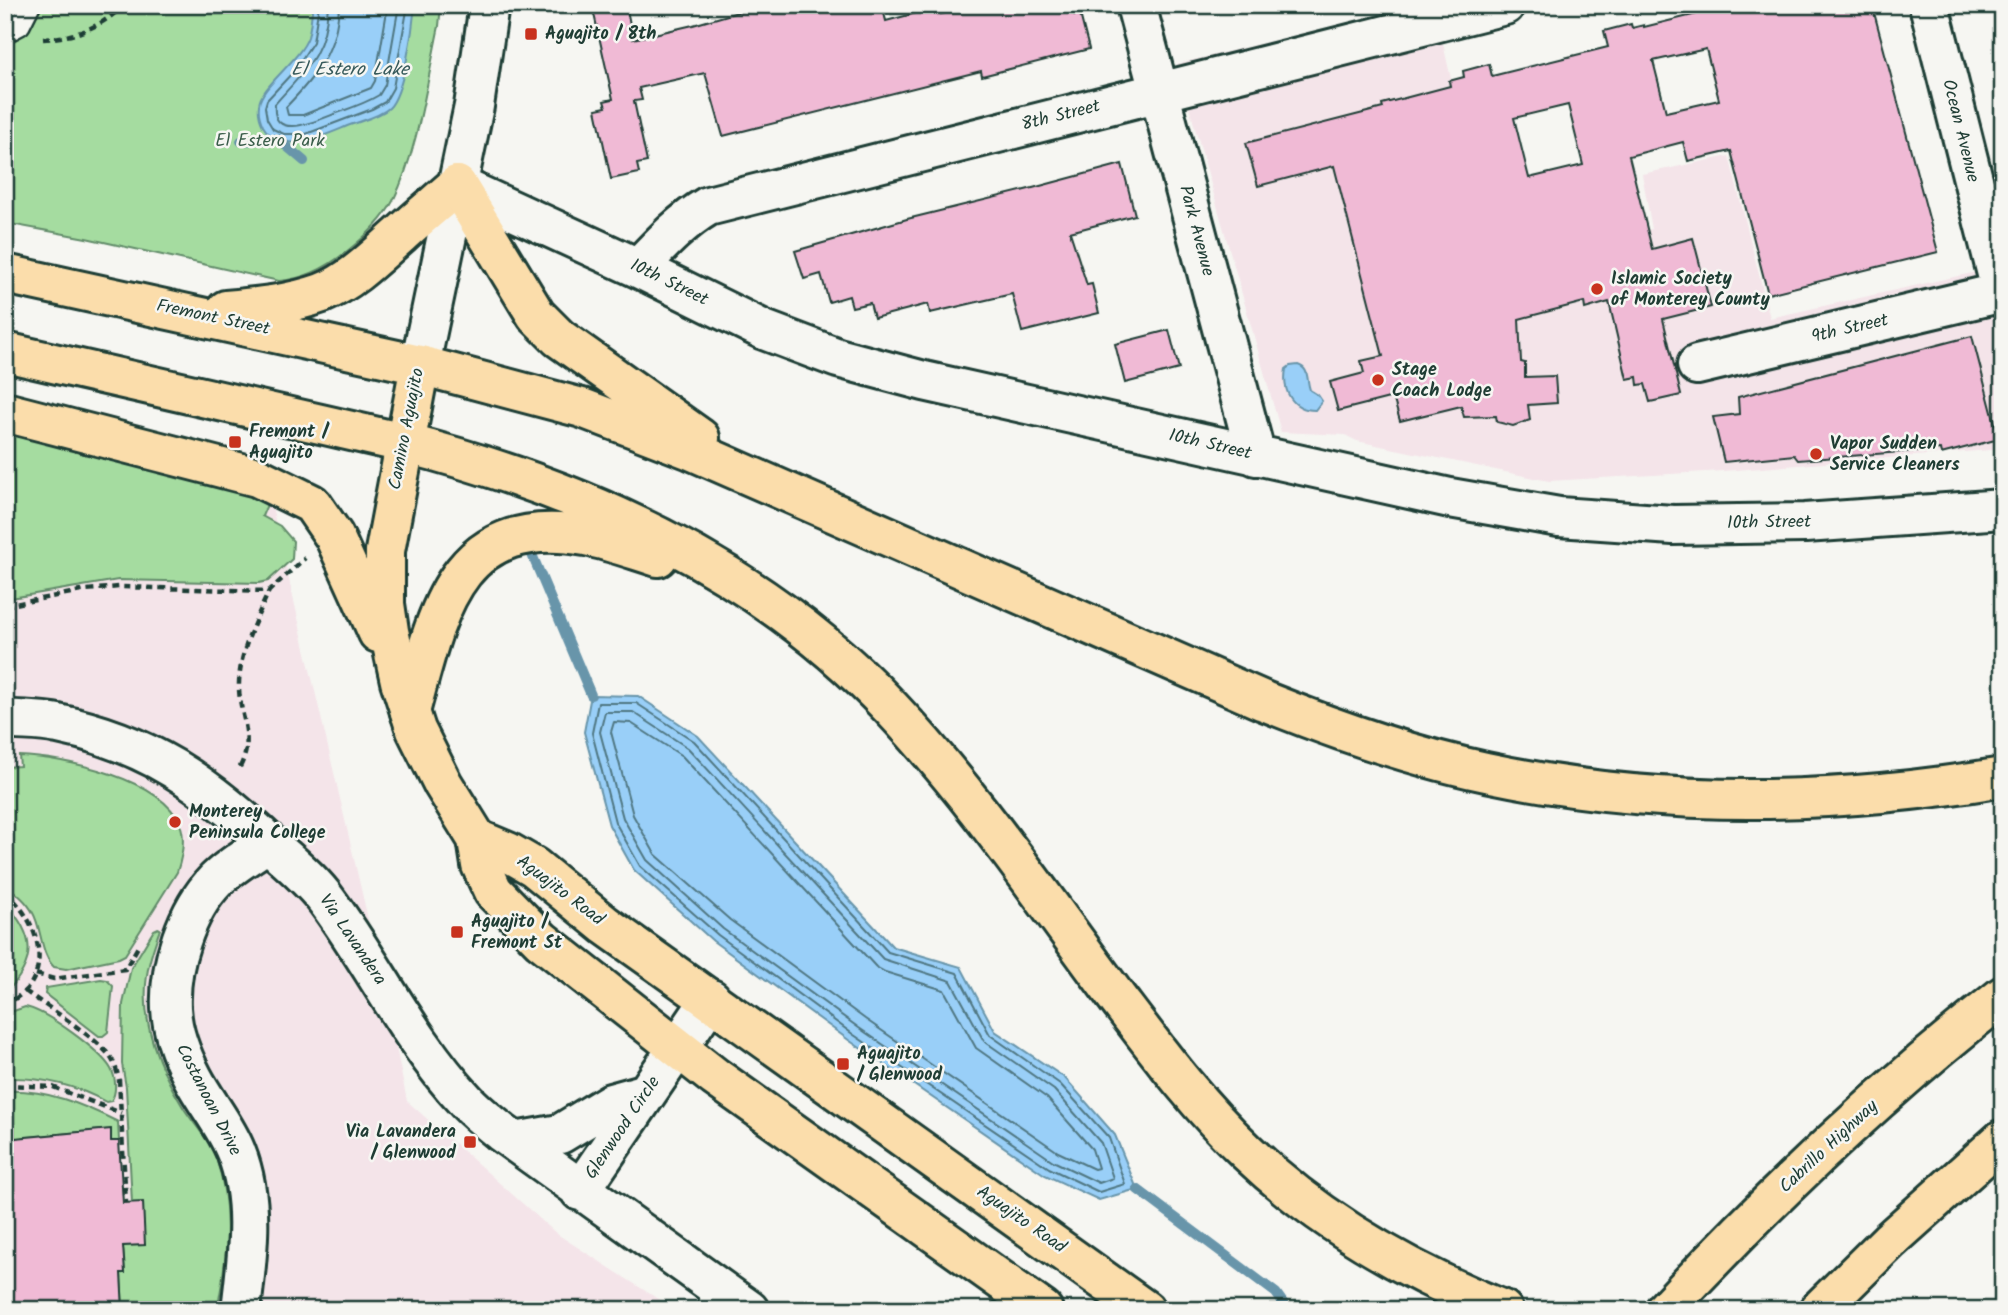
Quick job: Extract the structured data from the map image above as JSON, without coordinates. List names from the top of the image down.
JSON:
{
  "streets": {
    "main road": [
      "Fremont Street",
      "Camino Aguajito",
      "Aguajito Road",
      "Cabrillo Highway"
    ],
    "street": [
      "8th Street",
      "Ocean Avenue",
      "Park Avenue",
      "10th Street",
      "9th Street",
      "Via Lavandera",
      "Costanoan Drive",
      "Glenwood Circle"
    ]
  },
  "crossings": [
    ["8th Street", "Park Avenue"],
    ["8th Street", "10th Street"],
    ["Ocean Avenue", "9th Street"],
    ["Park Avenue", "10th Street"],
    ["10th Street", "Camino Aguajito"],
    ["Fremont Street", "Camino Aguajito"],
    ["Camino Aguajito", "Aguajito Road"],
    ["Aguajito Road", "Glenwood Circle"],
    ["Via Lavandera", "Costanoan Drive"],
    ["Via Lavandera", "Glenwood Circle"]
  ],
  "water": ["El Estero Lake"],
  "parks": ["El Estero Park"],
  "places": {
    "transit": [
      "Aguajito / 8th",
      "Fremont / Aguajito",
      "Aguajito / Fremont St",
      "Aguajito / Glenwood",
      "Via Lavandera / Glenwood"
    ],
    "other": [
      "Islamic Society of Monterey County",
      "Stage Coach Lodge",
      "Vapor Sudden Service Cleaners",
      "Monterey Peninsula College"
    ]
  }
}
